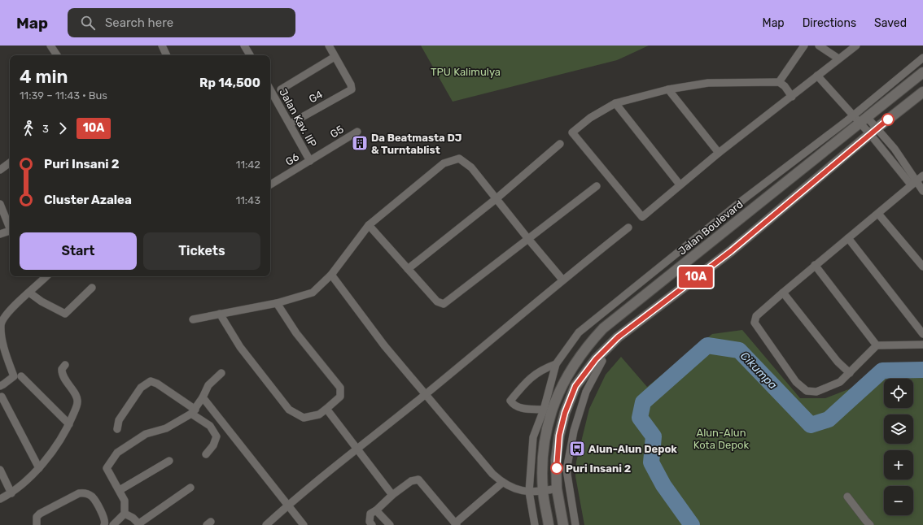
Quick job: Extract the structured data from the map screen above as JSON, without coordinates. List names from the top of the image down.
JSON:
{
  "streets": {
    "main road": ["Jalan Boulevard"],
    "street": [
      "G4",
      "Jalan Kav. IIP",
      "G5",
      "G6"
    ]
  },
  "crossings": [
    ["G4", "Jalan Kav. IIP"],
    ["Jalan Kav. IIP", "G5"],
    ["Jalan Kav. IIP", "G6"],
    ["G5", "G6"]
  ],
  "water": ["Cikumpa"],
  "parks": ["TPU Kalimulya", "Alun-Alun Kota Depok"],
  "places": {
    "building": ["Da Beatmasta DJ & Turntablist"],
    "bus stop": ["Alun-Alun Depok"],
    "other": ["Puri Insani 2"]
  },
  "lines": ["bus line 10A"],
  "page": {
    "header": "Map",
    "search": "Search here",
    "nav": ["Map", "Directions", "Saved"],
    "on_map": "10A",
    "heading": ["4 min", "11:39 – 11:43 · Bus", "Rp 14,500"],
    "legs": ["3", "10A"],
    "list": [
      {
        "name": "Puri Insani 2",
        "value": "11:42"
      },
      {
        "name": "Cluster Azalea",
        "value": "11:43"
      }
    ],
    "buttons": ["Start", "Tickets"],
    "map_buttons": ["+", "−"]
  }
}
